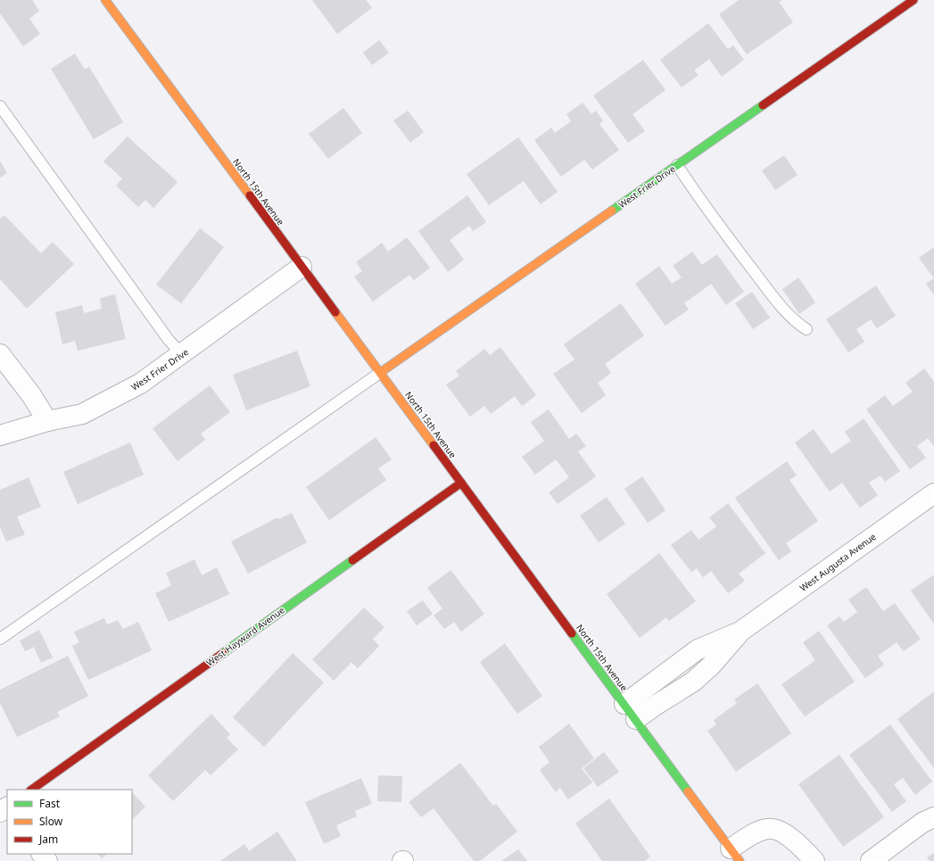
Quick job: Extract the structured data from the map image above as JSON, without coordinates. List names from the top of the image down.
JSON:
{
  "streets": {
    "street": [
      "West Frier Drive",
      "North 15th Avenue",
      "West Augusta Avenue",
      "West Hayward Avenue"
    ]
  },
  "crossings": [
    ["West Frier Drive", "North 15th Avenue"],
    ["North 15th Avenue", "West Augusta Avenue"],
    ["North 15th Avenue", "West Hayward Avenue"]
  ],
  "legend": ["Fast", "Slow", "Jam"]
}
